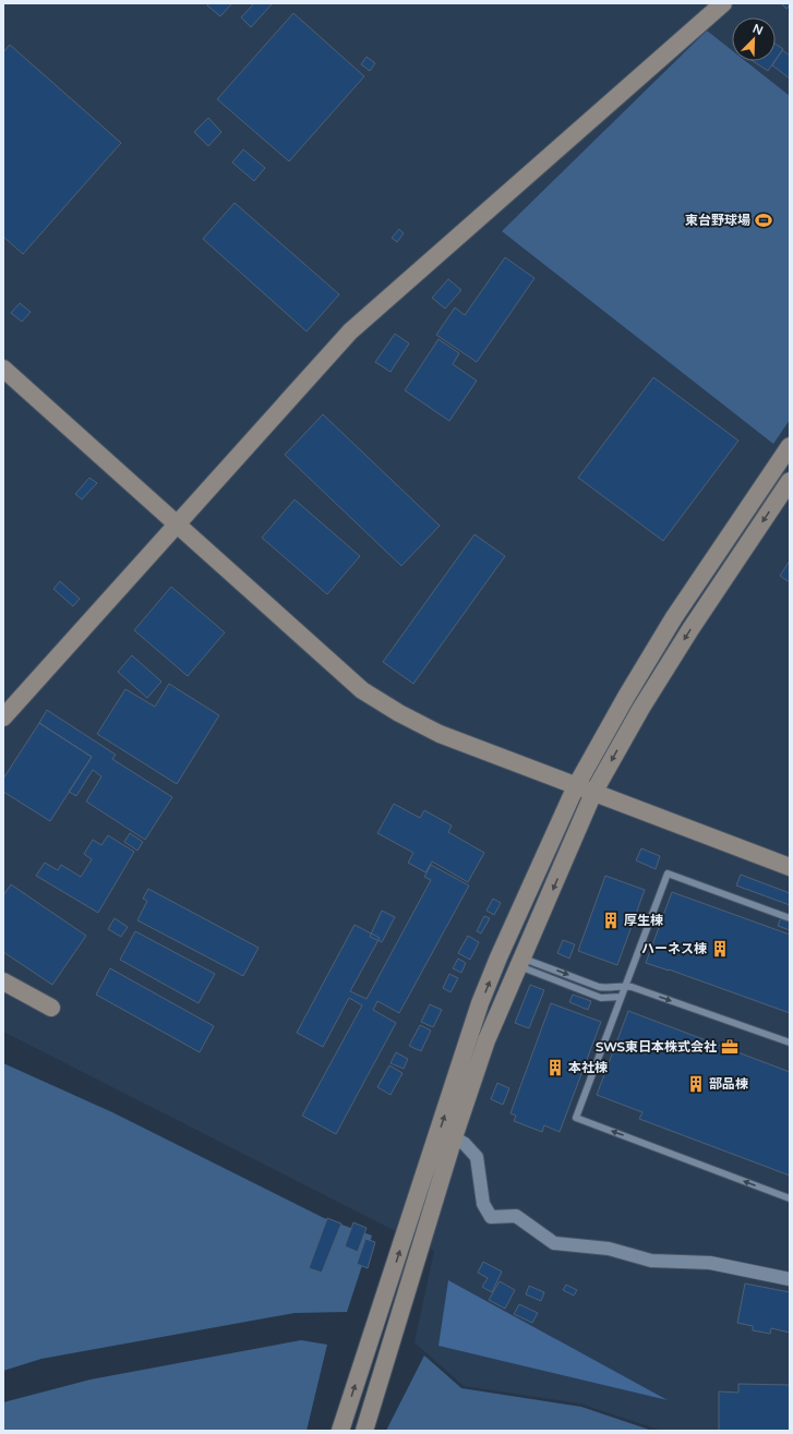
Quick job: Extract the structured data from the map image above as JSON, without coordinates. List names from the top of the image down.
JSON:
{
  "places": {
    "sports": ["東台野球場"],
    "building": [
      "厚生棟",
      "ハーネス棟",
      "本社棟",
      "部品棟"
    ],
    "office": ["SWS東日本株式会社"]
  },
  "north": "top right"
}
